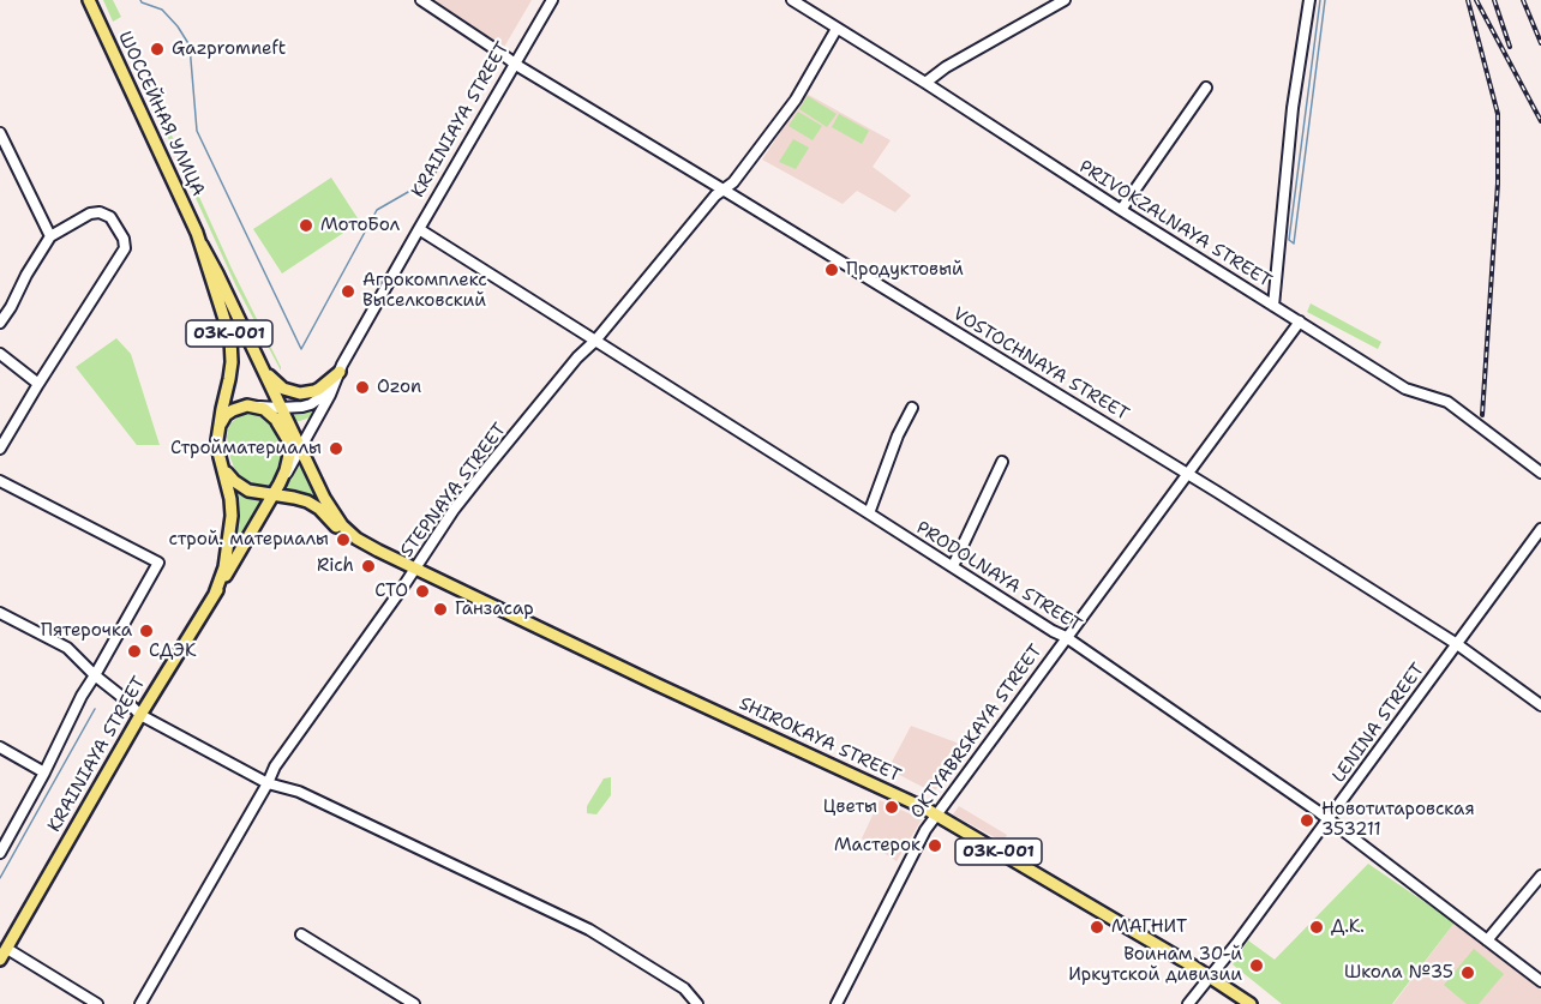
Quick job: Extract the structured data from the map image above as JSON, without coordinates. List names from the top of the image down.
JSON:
{
  "streets": {
    "main road": [
      "ШОССЕЙНАЯ УЛИЦА",
      "KRAINIAYA STREET",
      "03К-001",
      "SHIROKAYA STREET"
    ],
    "street": [
      "PRIVOKZALNAYA STREET",
      "VOSTOCHNAYA STREET",
      "STEPNAYA STREET",
      "PRODOLNAYA STREET",
      "LENINA STREET",
      "OKTYABRSKAYA STREET"
    ]
  },
  "crossings": [
    ["ШОССЕЙНАЯ УЛИЦА", "03К-001"],
    ["KRAINIAYA STREET", "03К-001"],
    ["KRAINIAYA STREET", "VOSTOCHNAYA STREET"],
    ["KRAINIAYA STREET", "PRODOLNAYA STREET"],
    ["PRIVOKZALNAYA STREET", "STEPNAYA STREET"],
    ["PRIVOKZALNAYA STREET", "OKTYABRSKAYA STREET"],
    ["03К-001", "SHIROKAYA STREET"],
    ["VOSTOCHNAYA STREET", "STEPNAYA STREET"],
    ["VOSTOCHNAYA STREET", "LENINA STREET"],
    ["VOSTOCHNAYA STREET", "OKTYABRSKAYA STREET"],
    ["STEPNAYA STREET", "PRODOLNAYA STREET"],
    ["STEPNAYA STREET", "SHIROKAYA STREET"],
    ["PRODOLNAYA STREET", "LENINA STREET"],
    ["PRODOLNAYA STREET", "OKTYABRSKAYA STREET"],
    ["LENINA STREET", "SHIROKAYA STREET"],
    ["OKTYABRSKAYA STREET", "SHIROKAYA STREET"]
  ],
  "places": [
    "Gazpromneft",
    "МотоБол",
    "Продуктовый",
    "Агрокомплекс Выселковский",
    "Ozon",
    "Стройматериалы",
    "строй. материалы",
    "Rich",
    "СТО",
    "Ганзасар",
    "Пятерочка",
    "СДЭК",
    "Цветы",
    "Новотитаровская 353211",
    "Мастерок",
    "МАГНИТ",
    "Д.К.",
    "Воинам 30-й Иркутской дивизии",
    "Школа №35"
  ]
}
